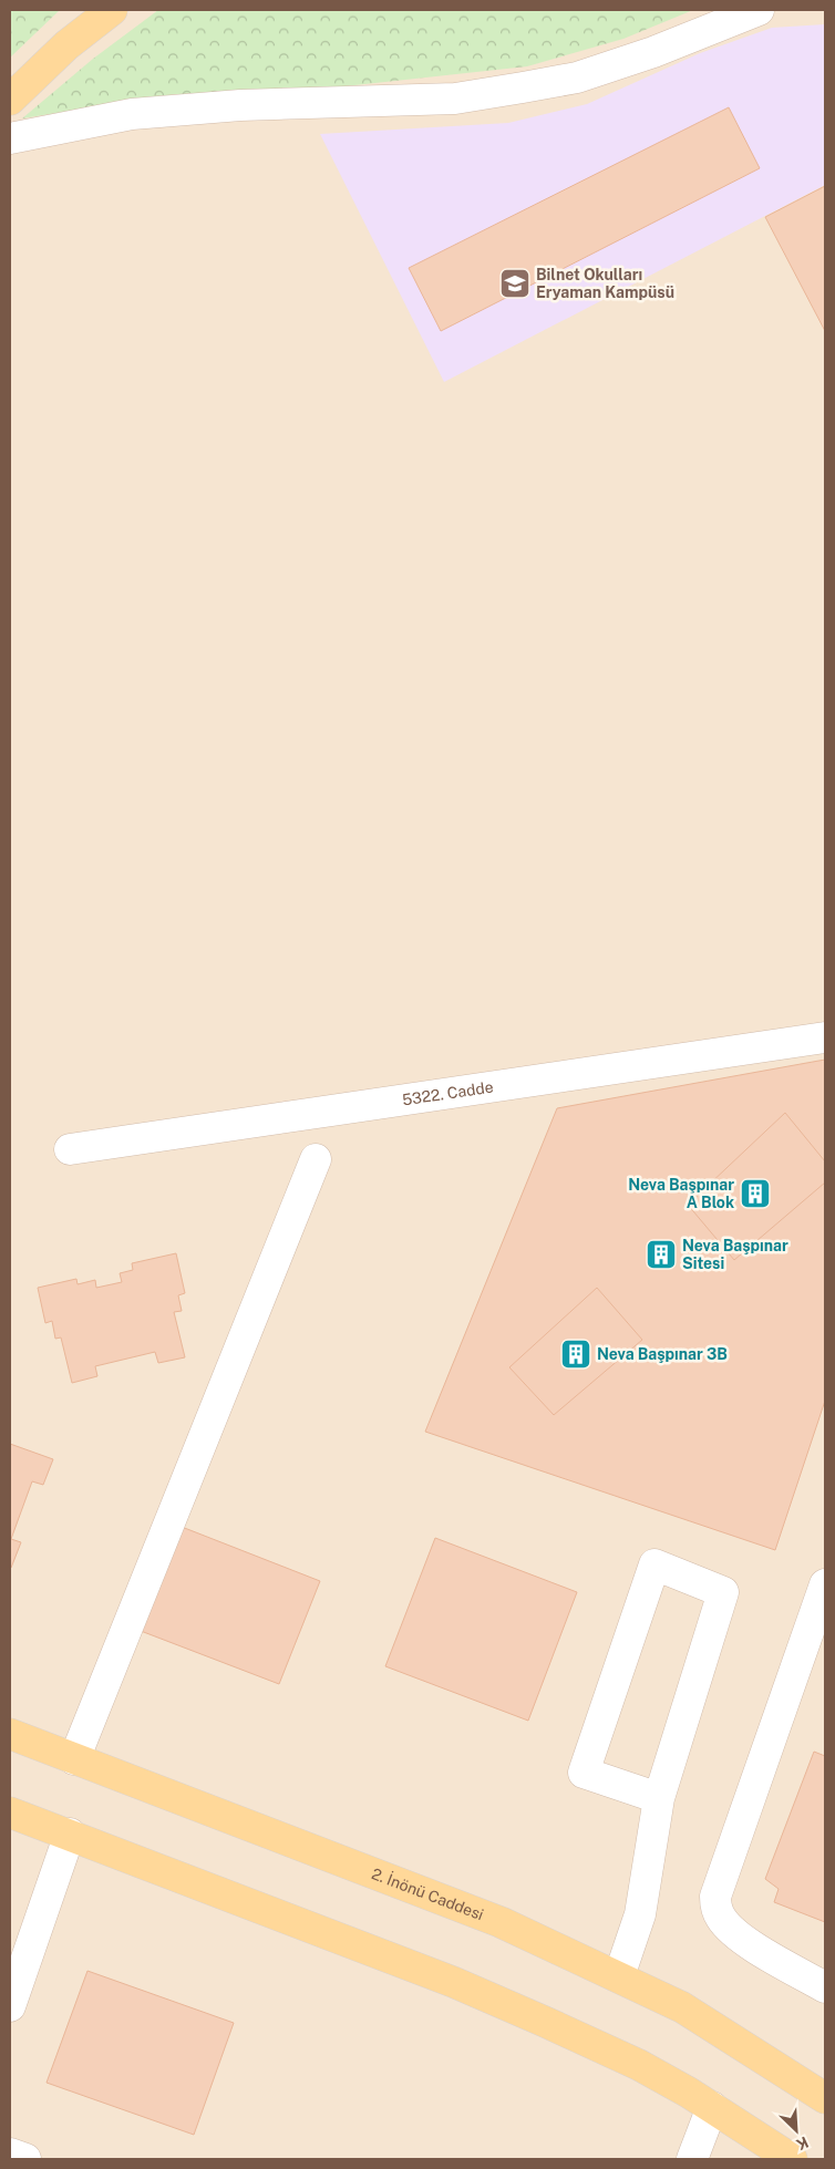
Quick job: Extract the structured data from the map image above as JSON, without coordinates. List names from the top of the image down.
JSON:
{
  "streets": {
    "main road": ["2. İnönü Caddesi"],
    "street": ["5322. Cadde"]
  },
  "places": {
    "school or university": ["Bilnet Okulları Eryaman Kampüsü"],
    "building": ["Neva Başpınar A Blok", "Neva Başpınar Sitesi", "Neva Başpınar 3B"]
  },
  "north": "bottom right"
}
